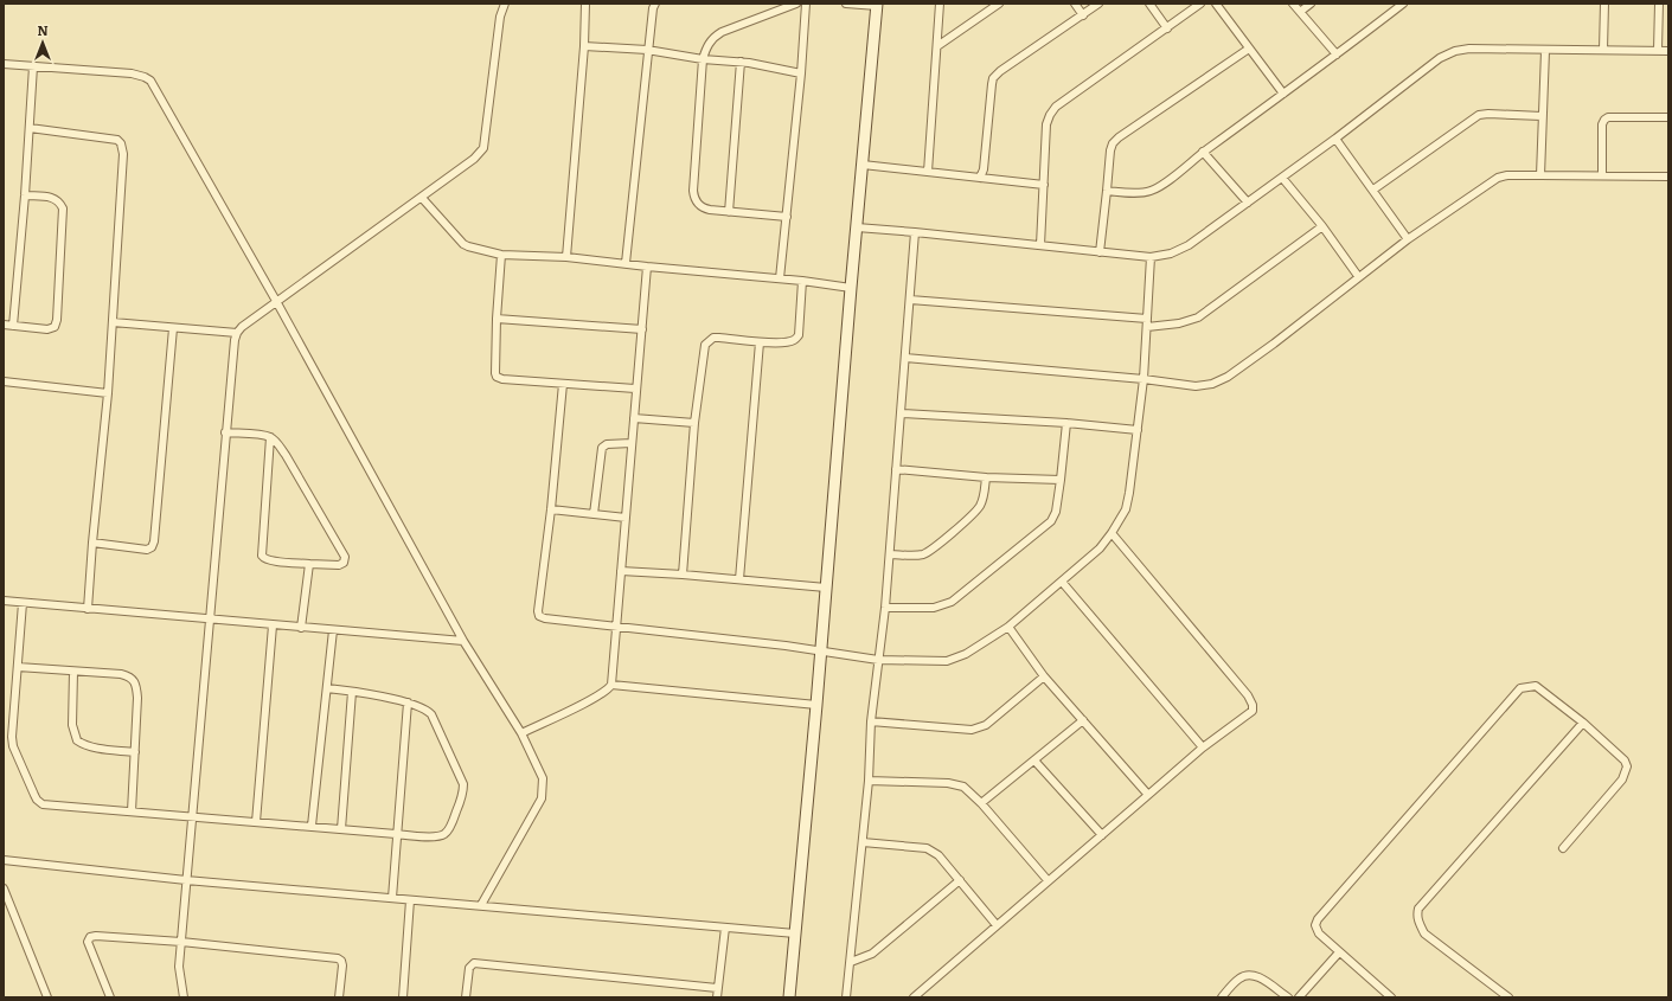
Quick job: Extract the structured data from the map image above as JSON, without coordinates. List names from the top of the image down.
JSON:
{
  "north": "top"
}
